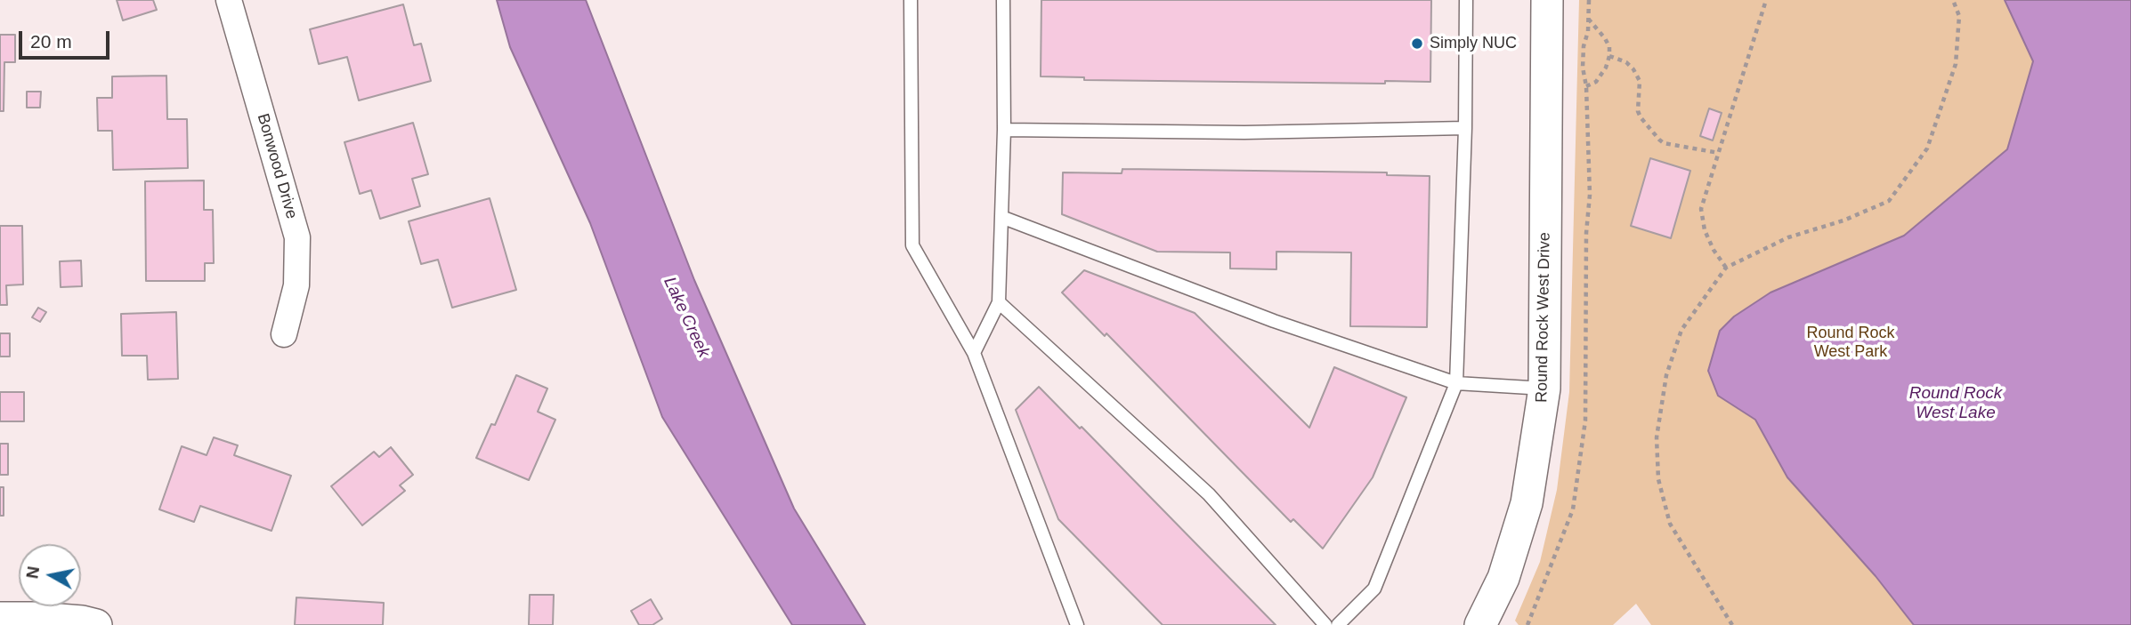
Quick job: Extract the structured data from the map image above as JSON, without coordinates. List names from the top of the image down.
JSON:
{
  "streets": {
    "street": ["Bonwood Drive", "Round Rock West Drive"]
  },
  "water": ["Lake Creek", "Round Rock West Lake"],
  "parks": ["Round Rock West Park"],
  "places": ["Simply NUC"],
  "scale_bar": "20 m",
  "north": "left"
}
